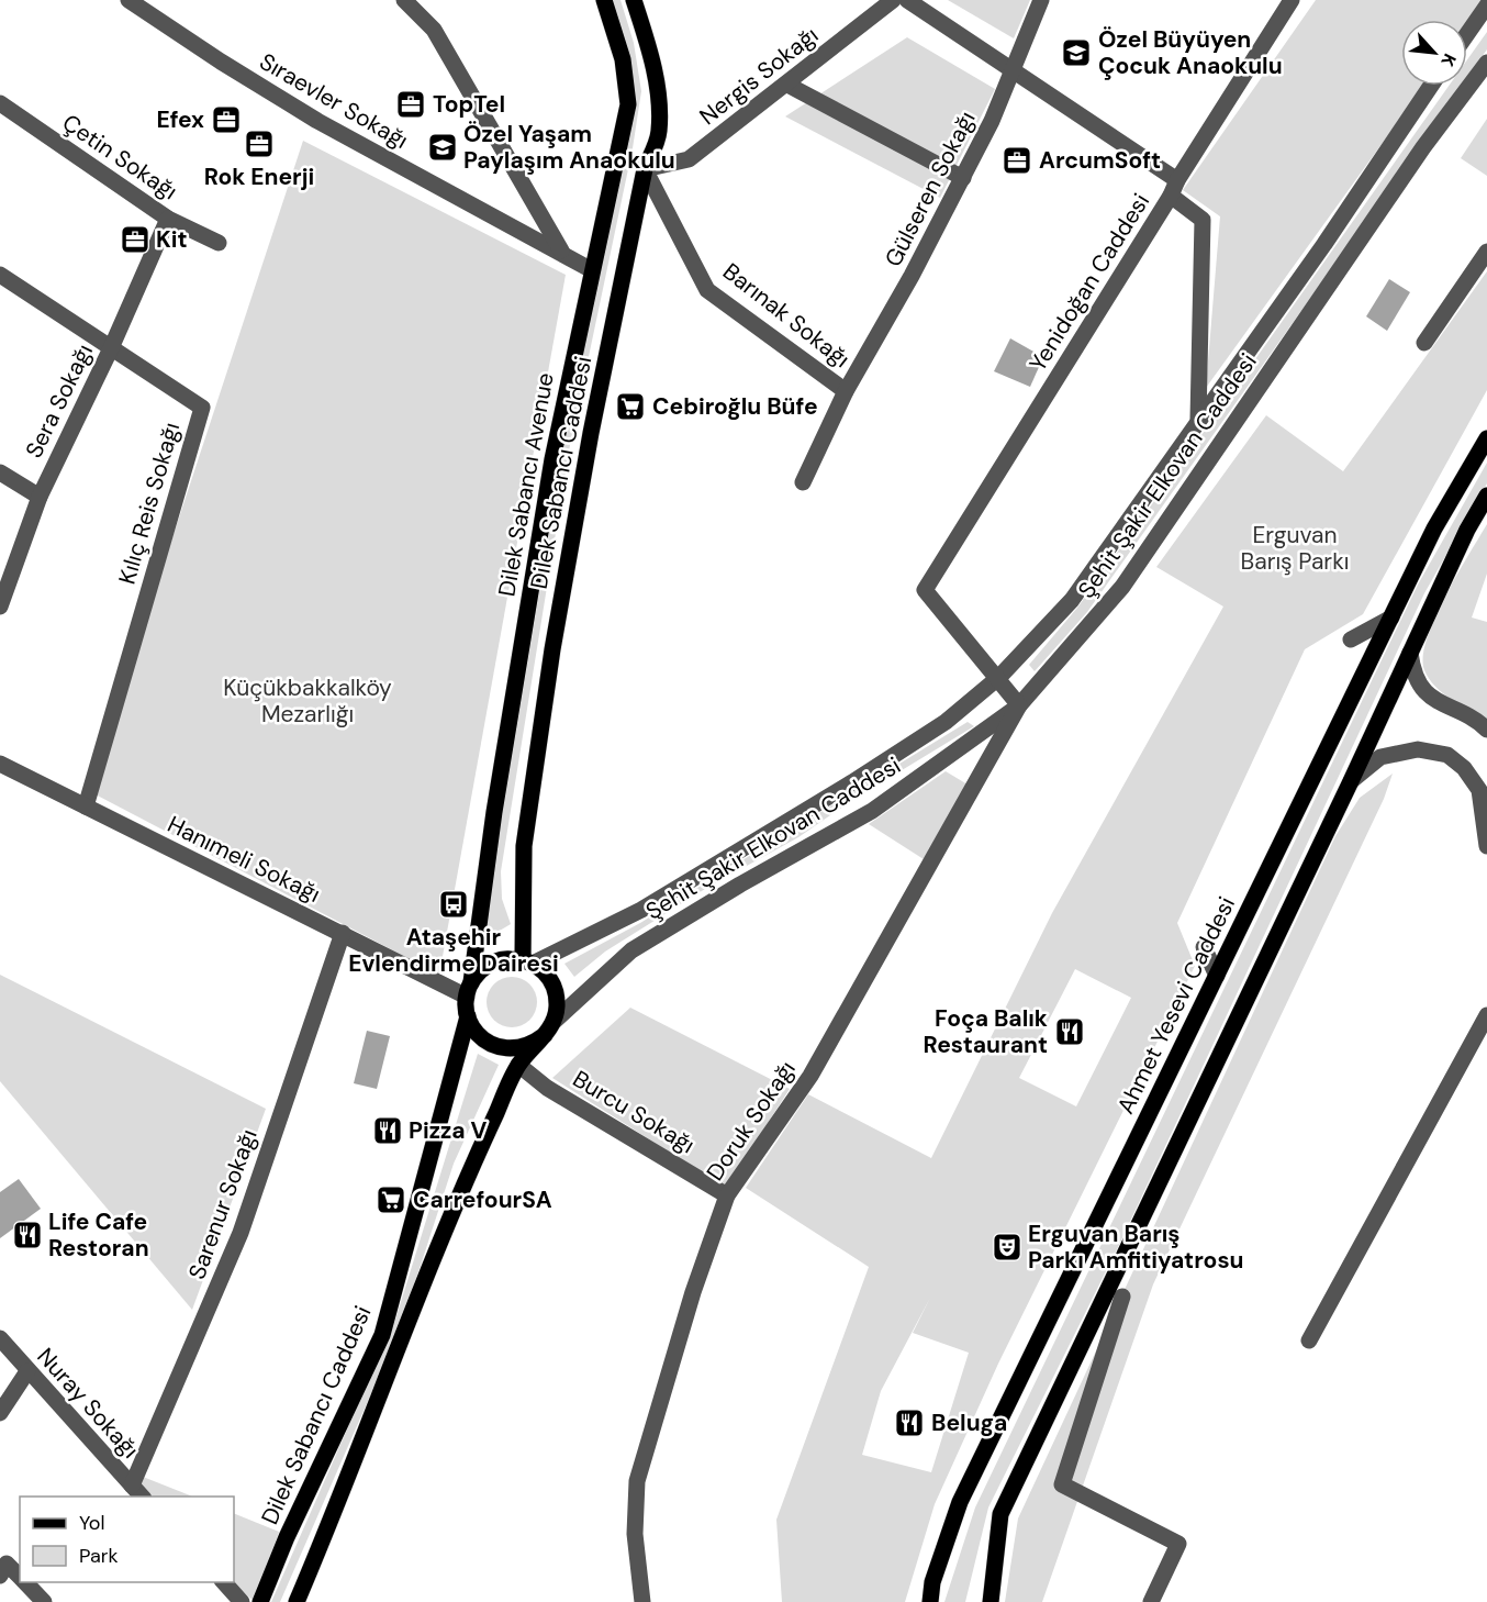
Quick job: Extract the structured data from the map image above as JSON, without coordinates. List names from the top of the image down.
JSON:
{
  "streets": {
    "main road": ["Dilek Sabancı Caddesi", "Dilek Sabancı Avenue", "Ahmet Yesevi Caddesi"],
    "street": [
      "Nergis Sokağı",
      "Sıraevler Sokağı",
      "Çetin Sokağı",
      "Gülseren Sokağı",
      "Yenidoğan Caddesi",
      "Barınak Sokağı",
      "Sera Sokağı",
      "Şehit Şakir Elkovan Caddesi",
      "Kılıç Reis Sokağı",
      "Hanımeli Sokağı",
      "Burcu Sokağı",
      "Doruk Sokağı",
      "Sarenur Sokağı",
      "Nuray Sokağı"
    ]
  },
  "crossings": [
    ["Nergis Sokağı", "Barınak Sokağı"],
    ["Nergis Sokağı", "Dilek Sabancı Caddesi"],
    ["Sıraevler Sokağı", "Dilek Sabancı Avenue"],
    ["Çetin Sokağı", "Sera Sokağı"],
    ["Gülseren Sokağı", "Barınak Sokağı"],
    ["Yenidoğan Caddesi", "Şehit Şakir Elkovan Caddesi"],
    ["Barınak Sokağı", "Dilek Sabancı Caddesi"],
    ["Sera Sokağı", "Kılıç Reis Sokağı"],
    ["Dilek Sabancı Caddesi", "Şehit Şakir Elkovan Caddesi"],
    ["Dilek Sabancı Caddesi", "Dilek Sabancı Avenue"],
    ["Dilek Sabancı Caddesi", "Hanımeli Sokağı"],
    ["Şehit Şakir Elkovan Caddesi", "Dilek Sabancı Avenue"],
    ["Şehit Şakir Elkovan Caddesi", "Hanımeli Sokağı"],
    ["Şehit Şakir Elkovan Caddesi", "Doruk Sokağı"],
    ["Dilek Sabancı Avenue", "Hanımeli Sokağı"],
    ["Kılıç Reis Sokağı", "Hanımeli Sokağı"],
    ["Hanımeli Sokağı", "Sarenur Sokağı"],
    ["Burcu Sokağı", "Doruk Sokağı"],
    ["Sarenur Sokağı", "Nuray Sokağı"]
  ],
  "parks": ["Erguvan Barış Parkı", "Küçükbakkalköy Mezarlığı"],
  "places": {
    "school or university": ["Özel Büyüyen Çocuk Anaokulu", "Özel Yaşam Paylaşım Anaokulu"],
    "office": [
      "TopTel",
      "Efex",
      "Rok Enerji",
      "ArcumSoft",
      "Kit"
    ],
    "supermarket": ["Cebiroğlu Büfe", "CarrefourSA"],
    "bus stop": ["Ataşehir Evlendirme Dairesi"],
    "restaurant": [
      "Foça Balık Restaurant",
      "Pizza V",
      "Life Cafe Restoran",
      "Beluga"
    ],
    "theatre": ["Erguvan Barış Parkı Amfitiyatrosu"]
  },
  "legend": ["Yol", "Park"],
  "north": "bottom right"
}
